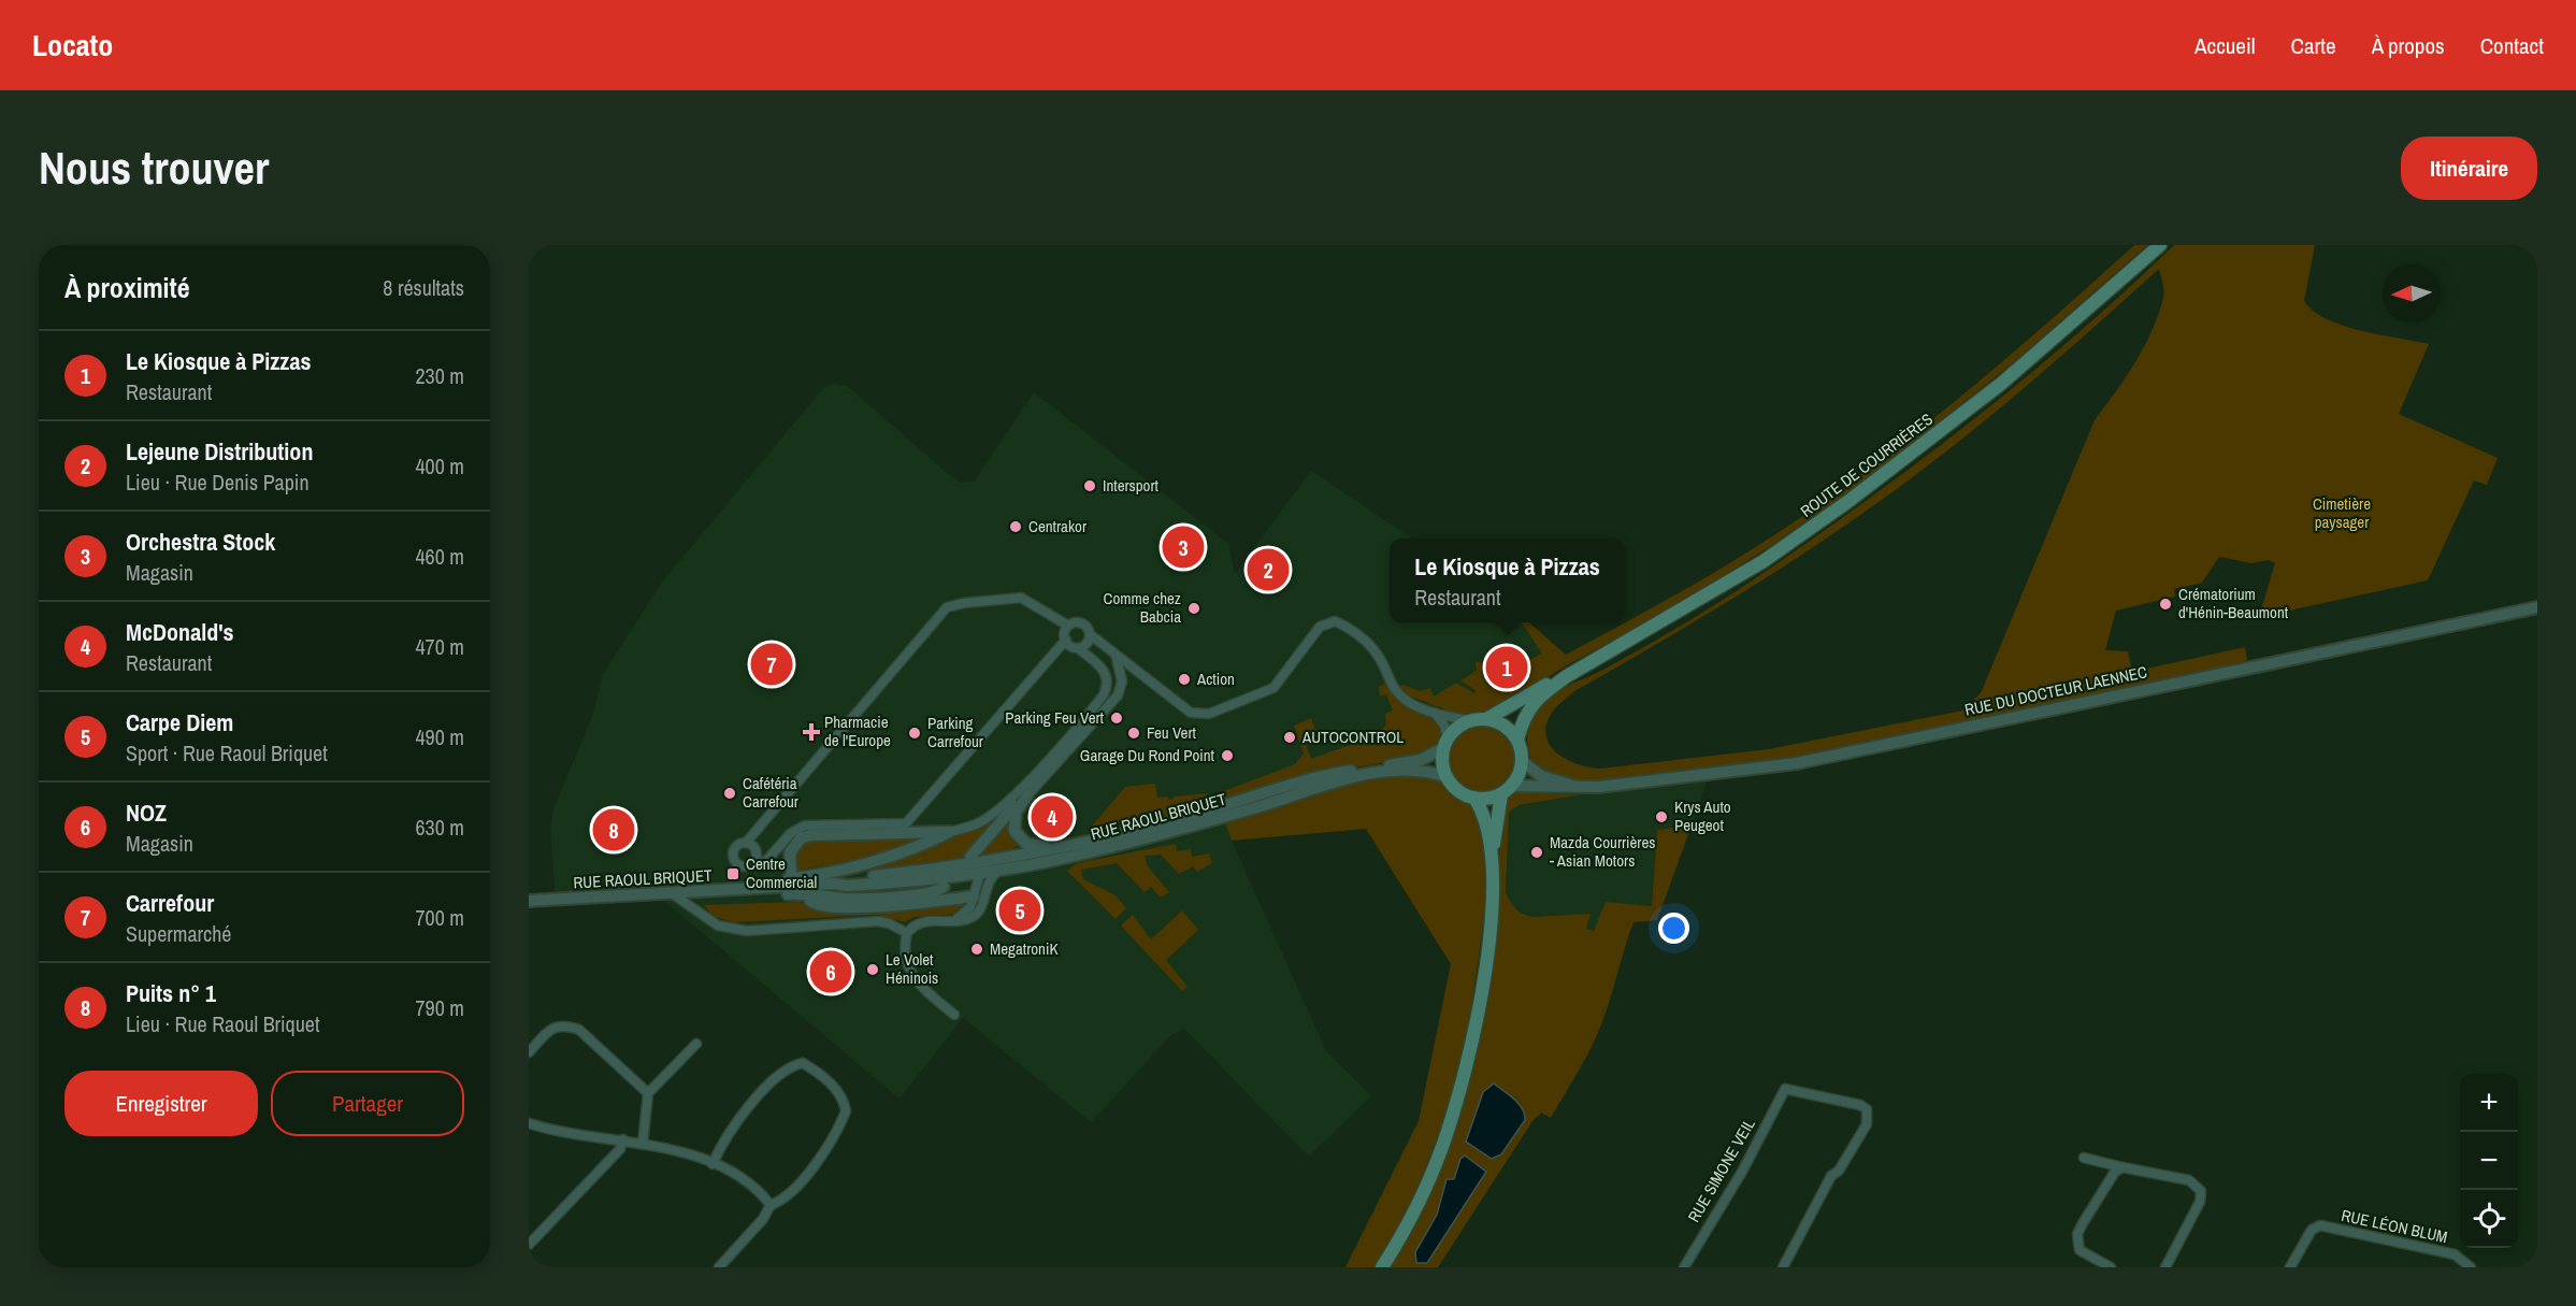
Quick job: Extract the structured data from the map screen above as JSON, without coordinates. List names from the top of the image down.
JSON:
{
  "streets": {
    "main road": ["ROUTE DE COURRIÈRES"],
    "street": [
      "RUE DU DOCTEUR LAENNEC",
      "RUE RAOUL BRIQUET",
      "RUE SIMONE VEIL",
      "RUE LÉON BLUM"
    ]
  },
  "crossings": [
    ["ROUTE DE COURRIÈRES", "RUE DU DOCTEUR LAENNEC"],
    ["ROUTE DE COURRIÈRES", "RUE RAOUL BRIQUET"],
    ["RUE DU DOCTEUR LAENNEC", "RUE RAOUL BRIQUET"]
  ],
  "parks": ["Cimetière paysager"],
  "places": {
    "other": [
      "Intersport",
      "Centrakor",
      "Crématorium d'Hénin-Beaumont",
      "Comme chez Babcia",
      "Action",
      "Parking Feu Vert",
      "Parking Carrefour",
      "Feu Vert",
      "AUTOCONTROL",
      "Garage Du Rond Point",
      "Cafétéria Carrefour",
      "Krys Auto Peugeot",
      "Mazda Courrières - Asian Motors",
      "MegatroniK",
      "Le Volet Héninois"
    ],
    "health": ["Pharmacie de l'Europe"],
    "transit": ["Centre Commercial"]
  },
  "north": "left",
  "page": {
    "header": "Locato",
    "nav": [
      "Accueil",
      "Carte",
      "À propos",
      "Contact"
    ],
    "buttons": [
      "Itinéraire",
      ["Enregistrer", "Partager"]
    ],
    "title": "Nous trouver",
    "heading": ["À proximité", "8 résultats"],
    "list": [
      {
        "mark": "1",
        "name": "Le Kiosque à Pizzas",
        "note": "Restaurant",
        "value": "230 m"
      },
      {
        "mark": "2",
        "name": "Lejeune Distribution",
        "note": "Lieu · Rue Denis Papin",
        "value": "400 m"
      },
      {
        "mark": "3",
        "name": "Orchestra Stock",
        "note": "Magasin",
        "value": "460 m"
      },
      {
        "mark": "4",
        "name": "McDonald's",
        "note": "Restaurant",
        "value": "470 m"
      },
      {
        "mark": "5",
        "name": "Carpe Diem",
        "note": "Sport · Rue Raoul Briquet",
        "value": "490 m"
      },
      {
        "mark": "6",
        "name": "NOZ",
        "note": "Magasin",
        "value": "630 m"
      },
      {
        "mark": "7",
        "name": "Carrefour",
        "note": "Supermarché",
        "value": "700 m"
      },
      {
        "mark": "8",
        "name": "Puits n° 1",
        "note": "Lieu · Rue Raoul Briquet",
        "value": "790 m"
      }
    ],
    "pins": [
      "3",
      "2",
      "7",
      "1",
      "4",
      "8",
      "5",
      "6"
    ],
    "popup": ["Le Kiosque à Pizzas", "Restaurant"],
    "map_buttons": ["+", "−"]
  }
}
